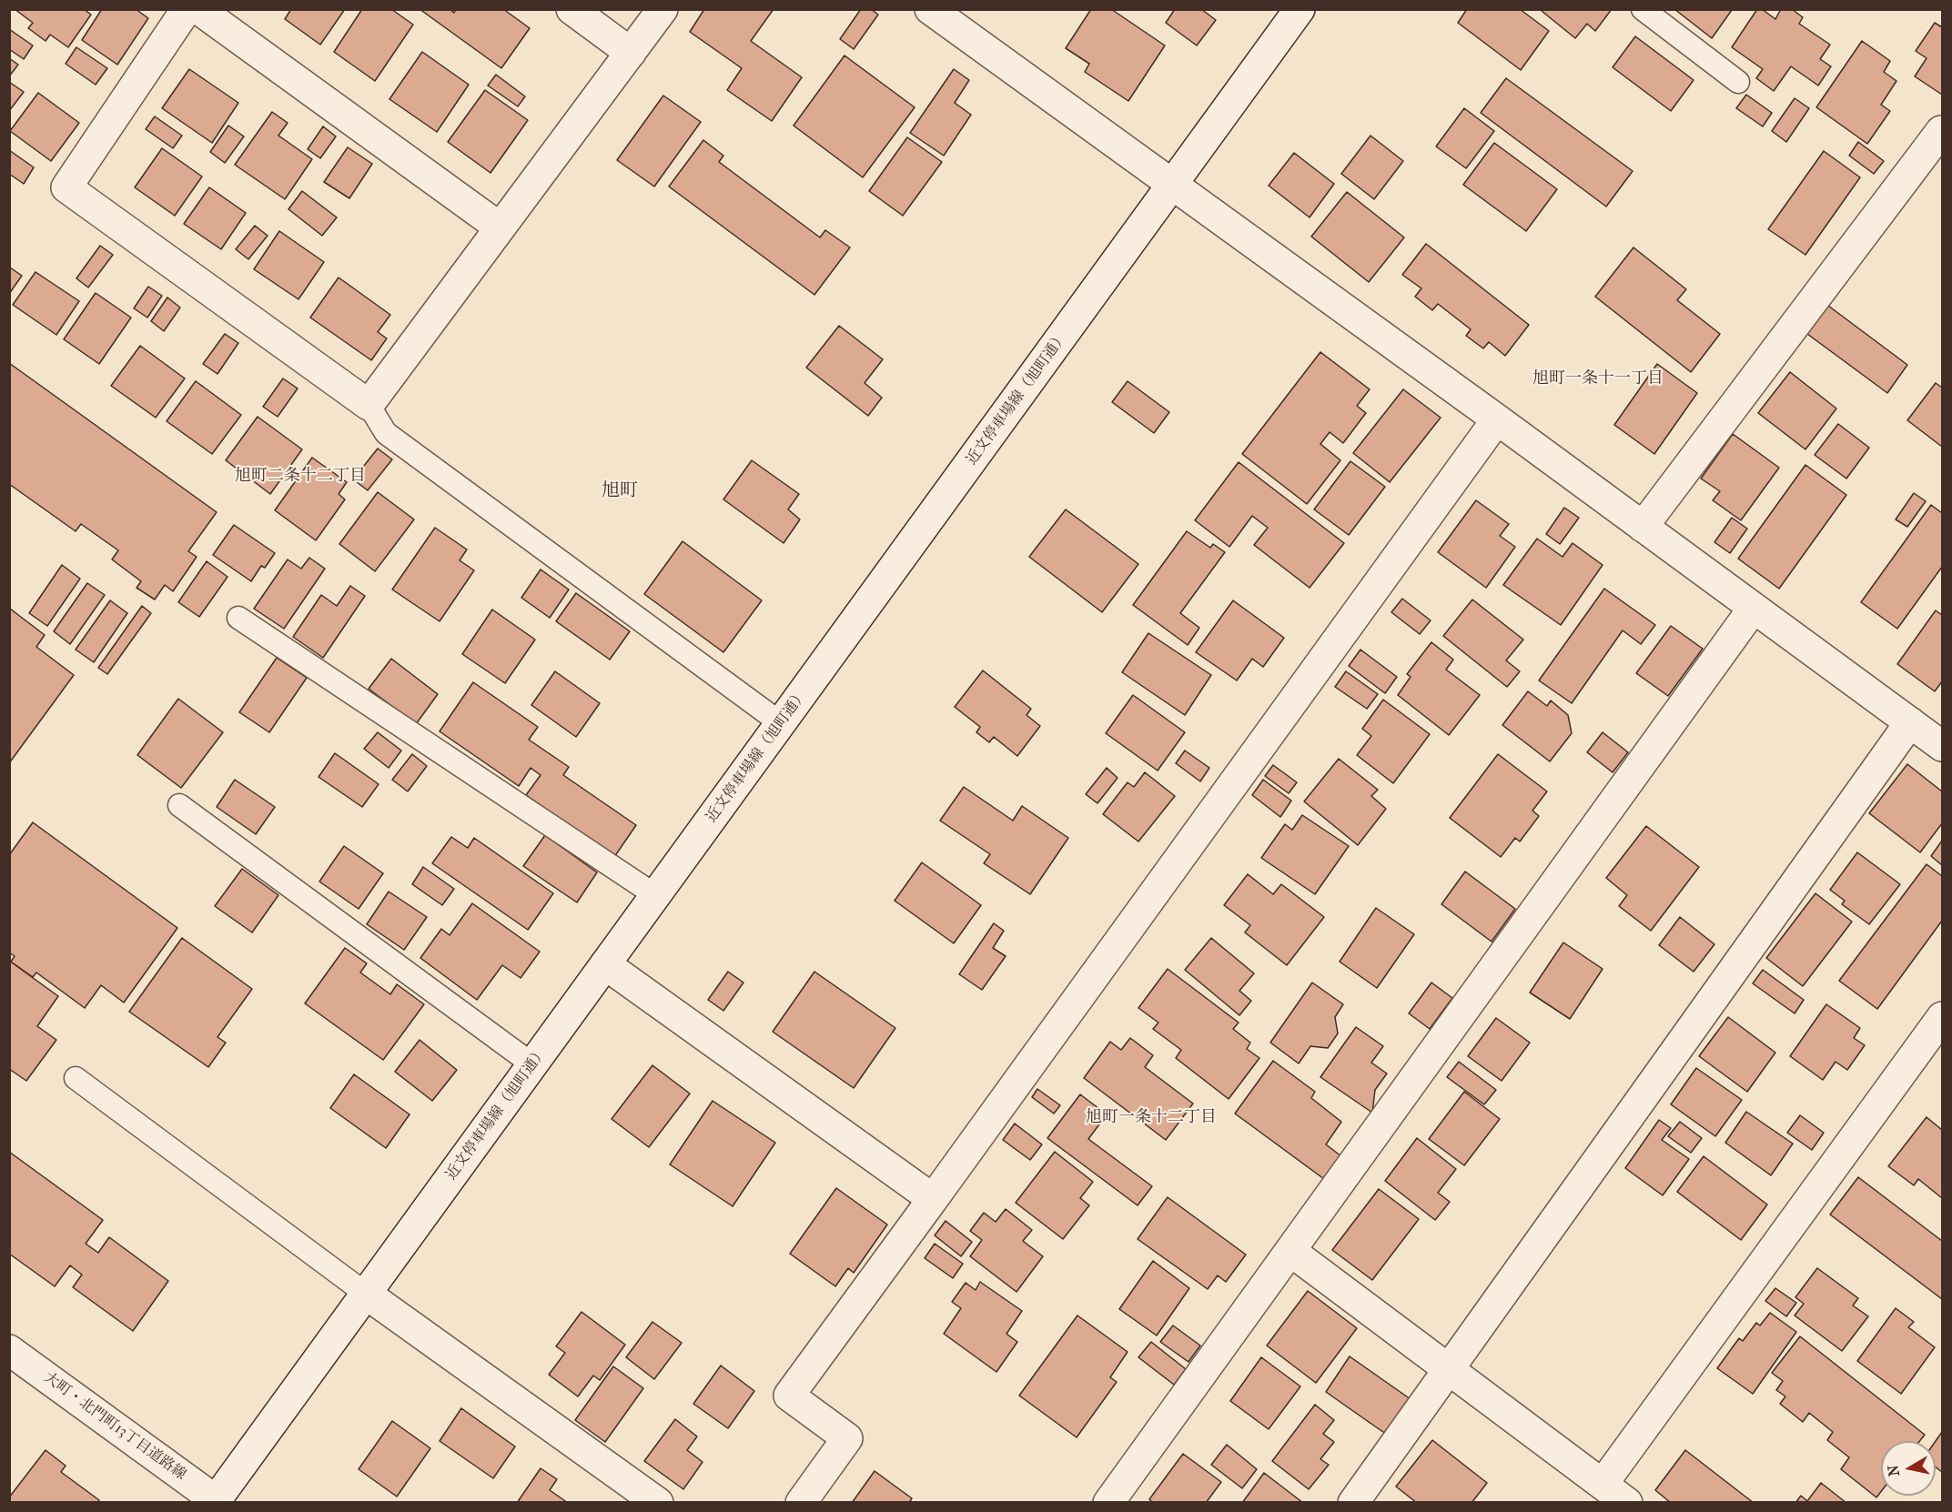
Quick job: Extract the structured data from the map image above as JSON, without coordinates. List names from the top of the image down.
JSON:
{
  "streets": {
    "street": ["近文停車場線（旭町通）", "大町・北門町13丁目道路線"]
  },
  "crossings": [
    ["近文停車場線（旭町通）", "大町・北門町13丁目道路線"]
  ],
  "districts": [
    "旭町一条十一丁目",
    "旭町二条十二丁目",
    "旭町",
    "旭町一条十二丁目"
  ],
  "north": "left"
}
